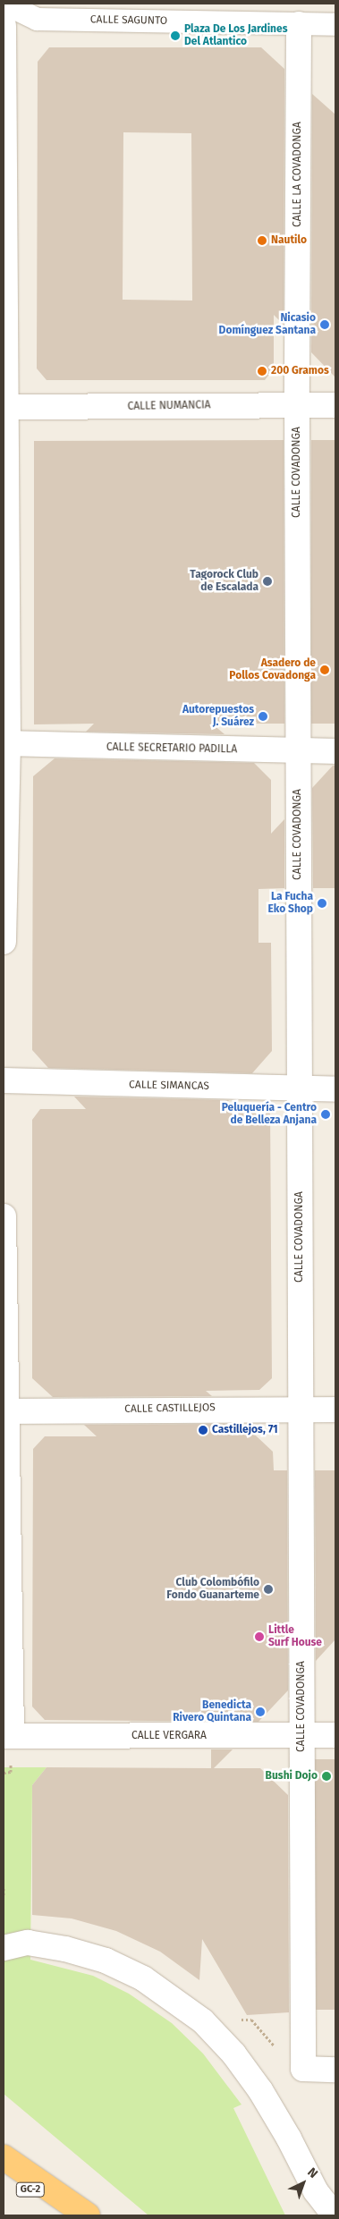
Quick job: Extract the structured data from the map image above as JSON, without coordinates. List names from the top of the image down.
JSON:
{
  "streets": {
    "highway": ["GC-2"],
    "street": [
      "CALLE SAGUNTO",
      "CALLE LA COVADONGA",
      "CALLE NUMANCIA",
      "CALLE COVADONGA",
      "CALLE SECRETARIO PADILLA",
      "CALLE SIMANCAS",
      "CALLE CASTILLEJOS",
      "CALLE VERGARA"
    ]
  },
  "crossings": [
    ["CALLE SAGUNTO", "CALLE LA COVADONGA"],
    ["CALLE LA COVADONGA", "CALLE NUMANCIA"],
    ["CALLE LA COVADONGA", "CALLE COVADONGA"],
    ["CALLE NUMANCIA", "CALLE COVADONGA"],
    ["CALLE COVADONGA", "CALLE SECRETARIO PADILLA"],
    ["CALLE COVADONGA", "CALLE SIMANCAS"],
    ["CALLE COVADONGA", "CALLE CASTILLEJOS"],
    ["CALLE COVADONGA", "CALLE VERGARA"]
  ],
  "places": [
    "Plaza De Los Jardines Del Atlantico",
    "Nautilo",
    "Nicasio Domínguez Santana",
    "200 Gramos",
    "Tagorock Club de Escalada",
    "Asadero de Pollos Covadonga",
    "Autorepuestos J. Suárez",
    "La Fucha Eko Shop",
    "Peluquería - Centro de Belleza Anjana",
    "Castillejos, 71",
    "Club Colombófilo Fondo Guanarteme",
    "Little Surf House",
    "Benedicta Rivero Quintana",
    "Bushi Dojo"
  ],
  "north": "top right"
}
